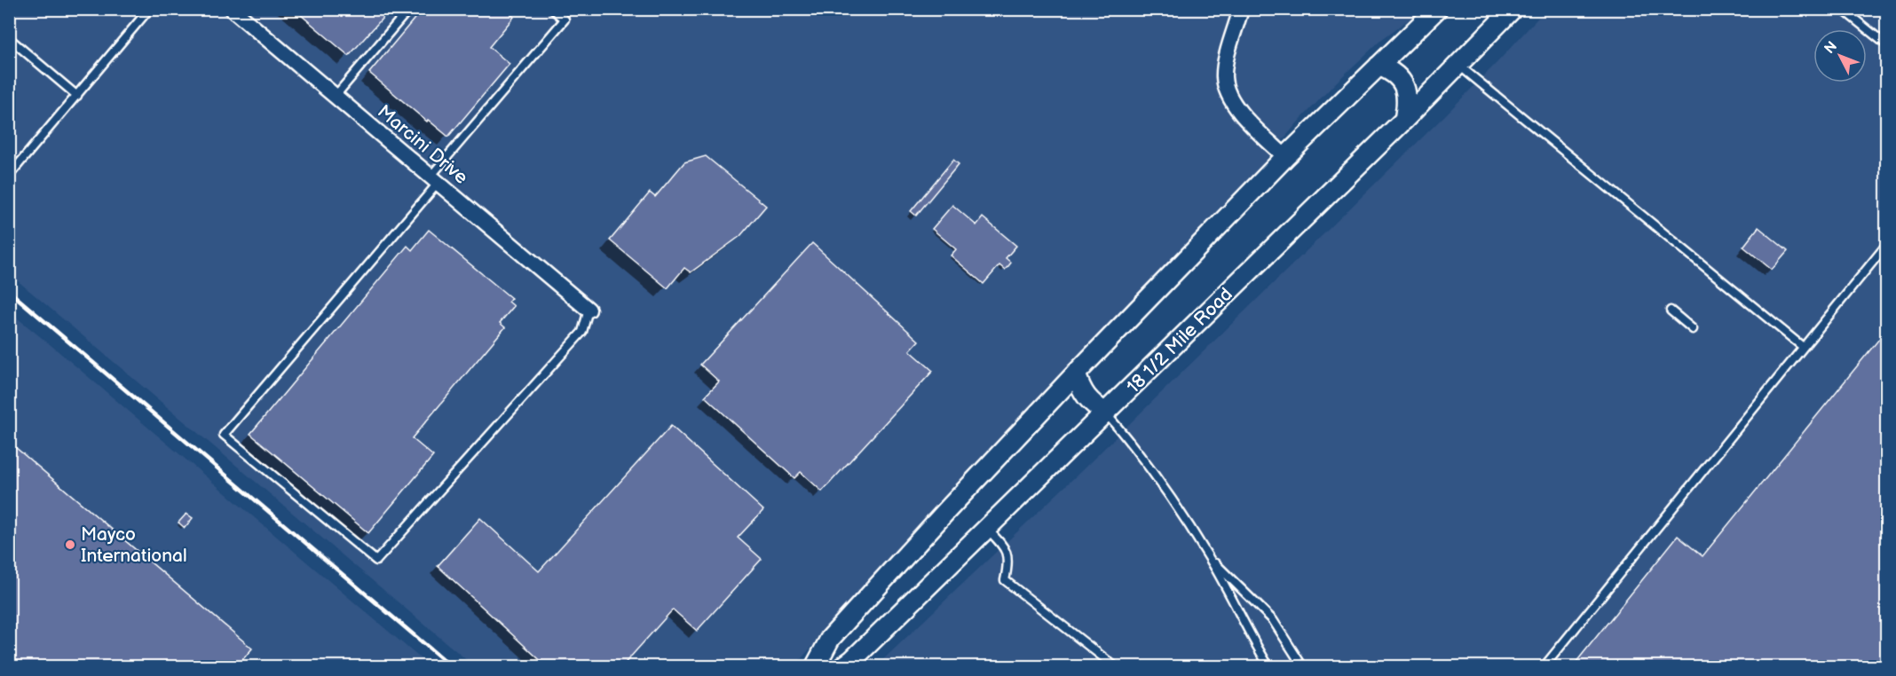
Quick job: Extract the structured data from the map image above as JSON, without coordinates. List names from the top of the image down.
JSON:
{
  "streets": {
    "street": ["Marcini Drive", "18 1/2 Mile Road"]
  },
  "places": ["Mayco International"],
  "north": "top left"
}
